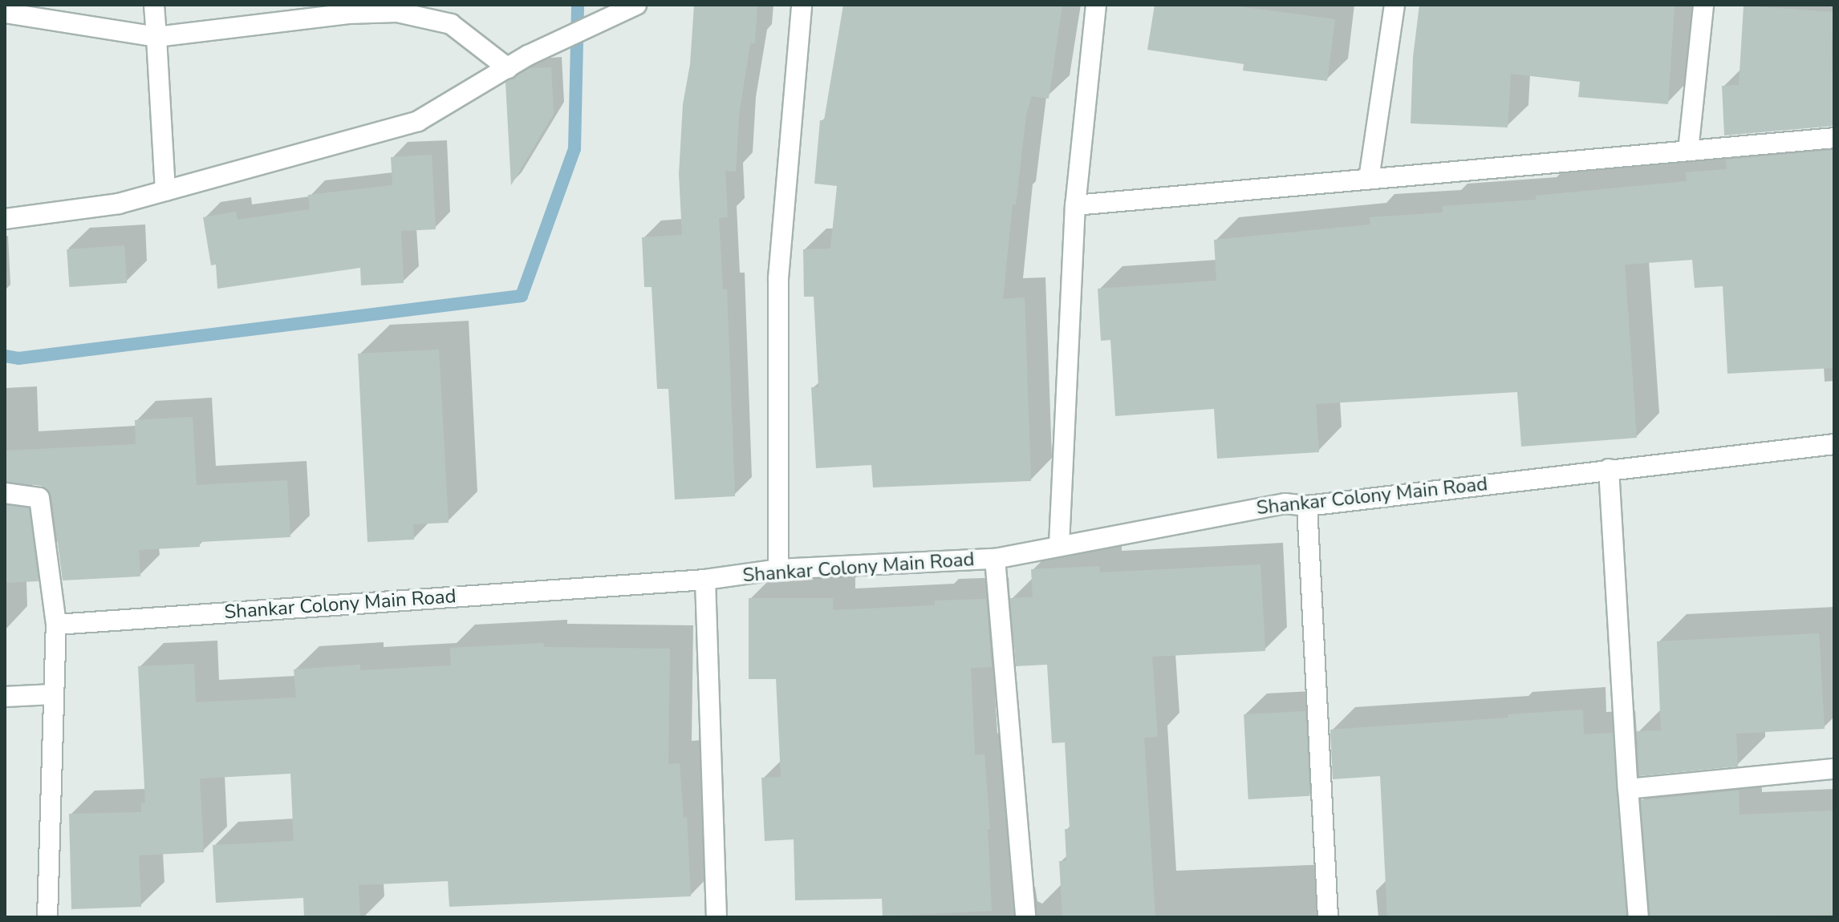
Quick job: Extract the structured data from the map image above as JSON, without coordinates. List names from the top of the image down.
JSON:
{
  "streets": {
    "street": ["Shankar Colony Main Road"]
  }
}
